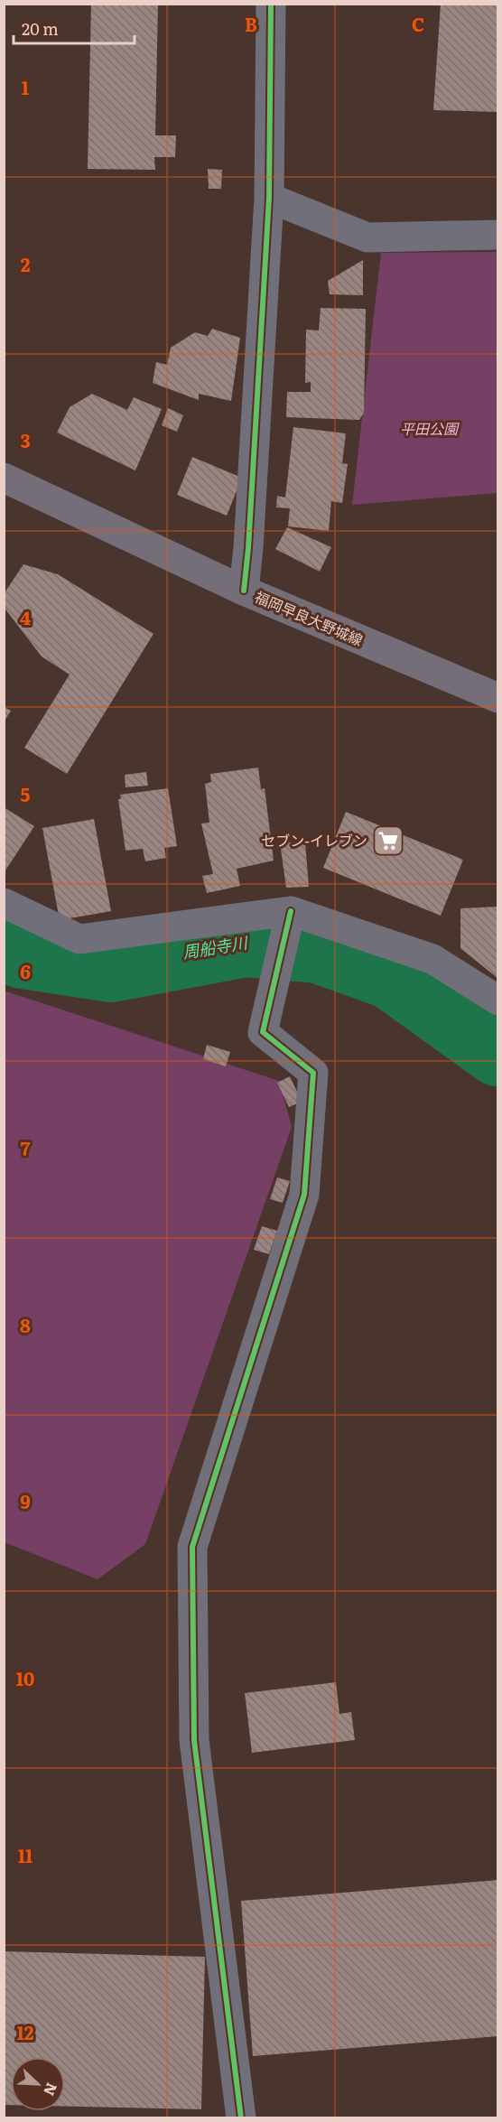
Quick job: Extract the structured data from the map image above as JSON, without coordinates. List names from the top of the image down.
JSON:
{
  "streets": {
    "main road": ["福岡早良大野城線"]
  },
  "water": ["周船寺川"],
  "parks": ["平田公園"],
  "places": {
    "supermarket": ["セブン-イレブン"]
  },
  "scale_bar": "20 m",
  "north": "bottom right",
  "grid": {
    "columns": ["B", "C"],
    "rows": [
      "1",
      "2",
      "3",
      "4",
      "5",
      "6",
      "7",
      "8",
      "9",
      "10",
      "11",
      "12"
    ]
  }
}
